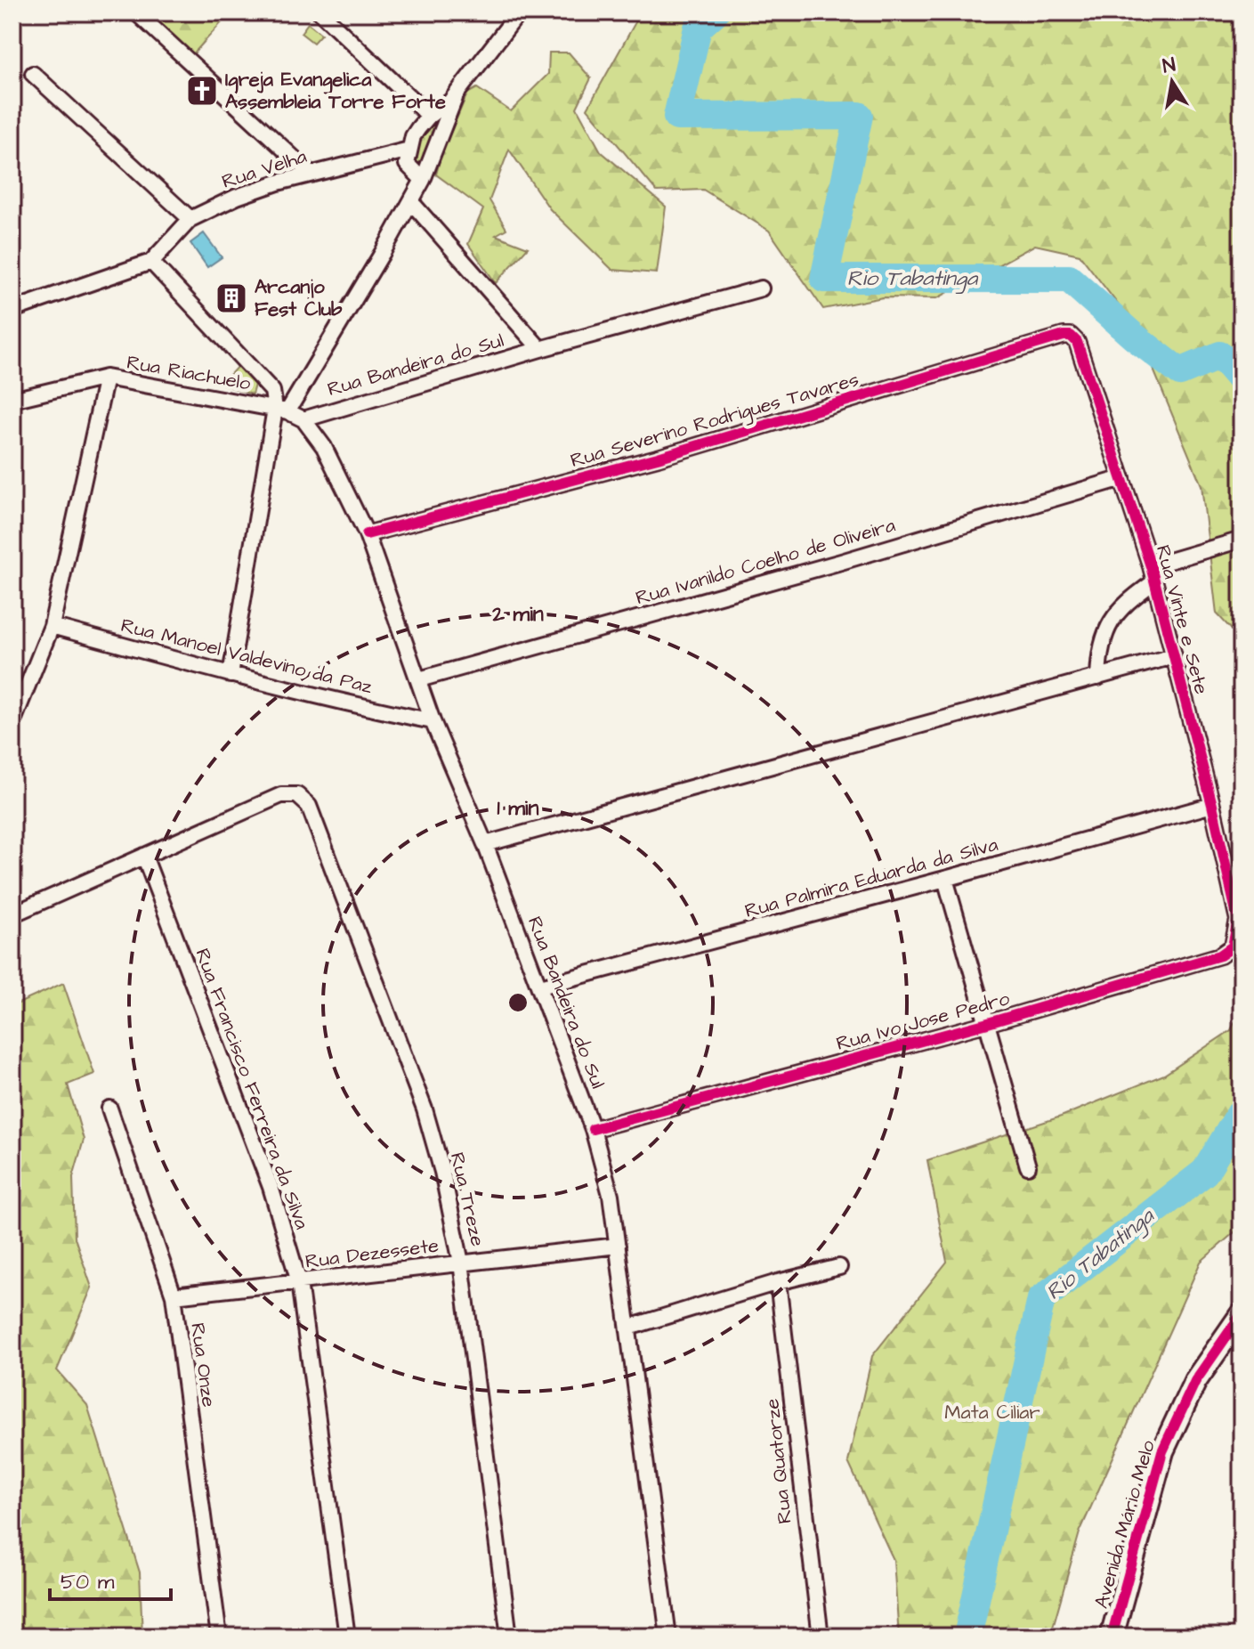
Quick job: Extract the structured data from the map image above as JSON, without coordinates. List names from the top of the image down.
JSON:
{
  "streets": {
    "main road": ["Avenida Mário Melo"],
    "street": [
      "Rua Velha",
      "Rua Bandeira do Sul",
      "Rua Riachuelo",
      "Rua Severino Rodrigues Tavares",
      "Rua Ivanildo Coelho de Oliveira",
      "Rua Vinte e Sete",
      "Rua Manoel Valdevino da Paz",
      "Rua Palmira Eduarda da Silva",
      "Rua Ivo Jose Pedro",
      "Rua Francisco Ferreira da Silva",
      "Rua Treze",
      "Rua Dezessete",
      "Rua Onze",
      "Rua Quatorze"
    ]
  },
  "crossings": [
    ["Rua Bandeira do Sul", "Rua Riachuelo"],
    ["Rua Bandeira do Sul", "Rua Severino Rodrigues Tavares"],
    ["Rua Bandeira do Sul", "Rua Ivanildo Coelho de Oliveira"],
    ["Rua Bandeira do Sul", "Rua Manoel Valdevino da Paz"],
    ["Rua Bandeira do Sul", "Rua Palmira Eduarda da Silva"],
    ["Rua Bandeira do Sul", "Rua Ivo Jose Pedro"],
    ["Rua Bandeira do Sul", "Rua Dezessete"],
    ["Rua Severino Rodrigues Tavares", "Rua Vinte e Sete"],
    ["Rua Ivanildo Coelho de Oliveira", "Rua Vinte e Sete"],
    ["Rua Vinte e Sete", "Rua Palmira Eduarda da Silva"],
    ["Rua Vinte e Sete", "Rua Ivo Jose Pedro"],
    ["Rua Francisco Ferreira da Silva", "Rua Treze"],
    ["Rua Francisco Ferreira da Silva", "Rua Dezessete"],
    ["Rua Treze", "Rua Dezessete"],
    ["Rua Dezessete", "Rua Onze"]
  ],
  "water": ["Rio Tabatinga"],
  "parks": ["Mata Ciliar"],
  "places": {
    "church": ["Igreja Evangelica Assembleia Torre Forte"],
    "building": ["Arcanjo Fest Club"]
  },
  "scale_bar": "50 m",
  "north": "top",
  "rings": ["2 min", "1 min"]
}
